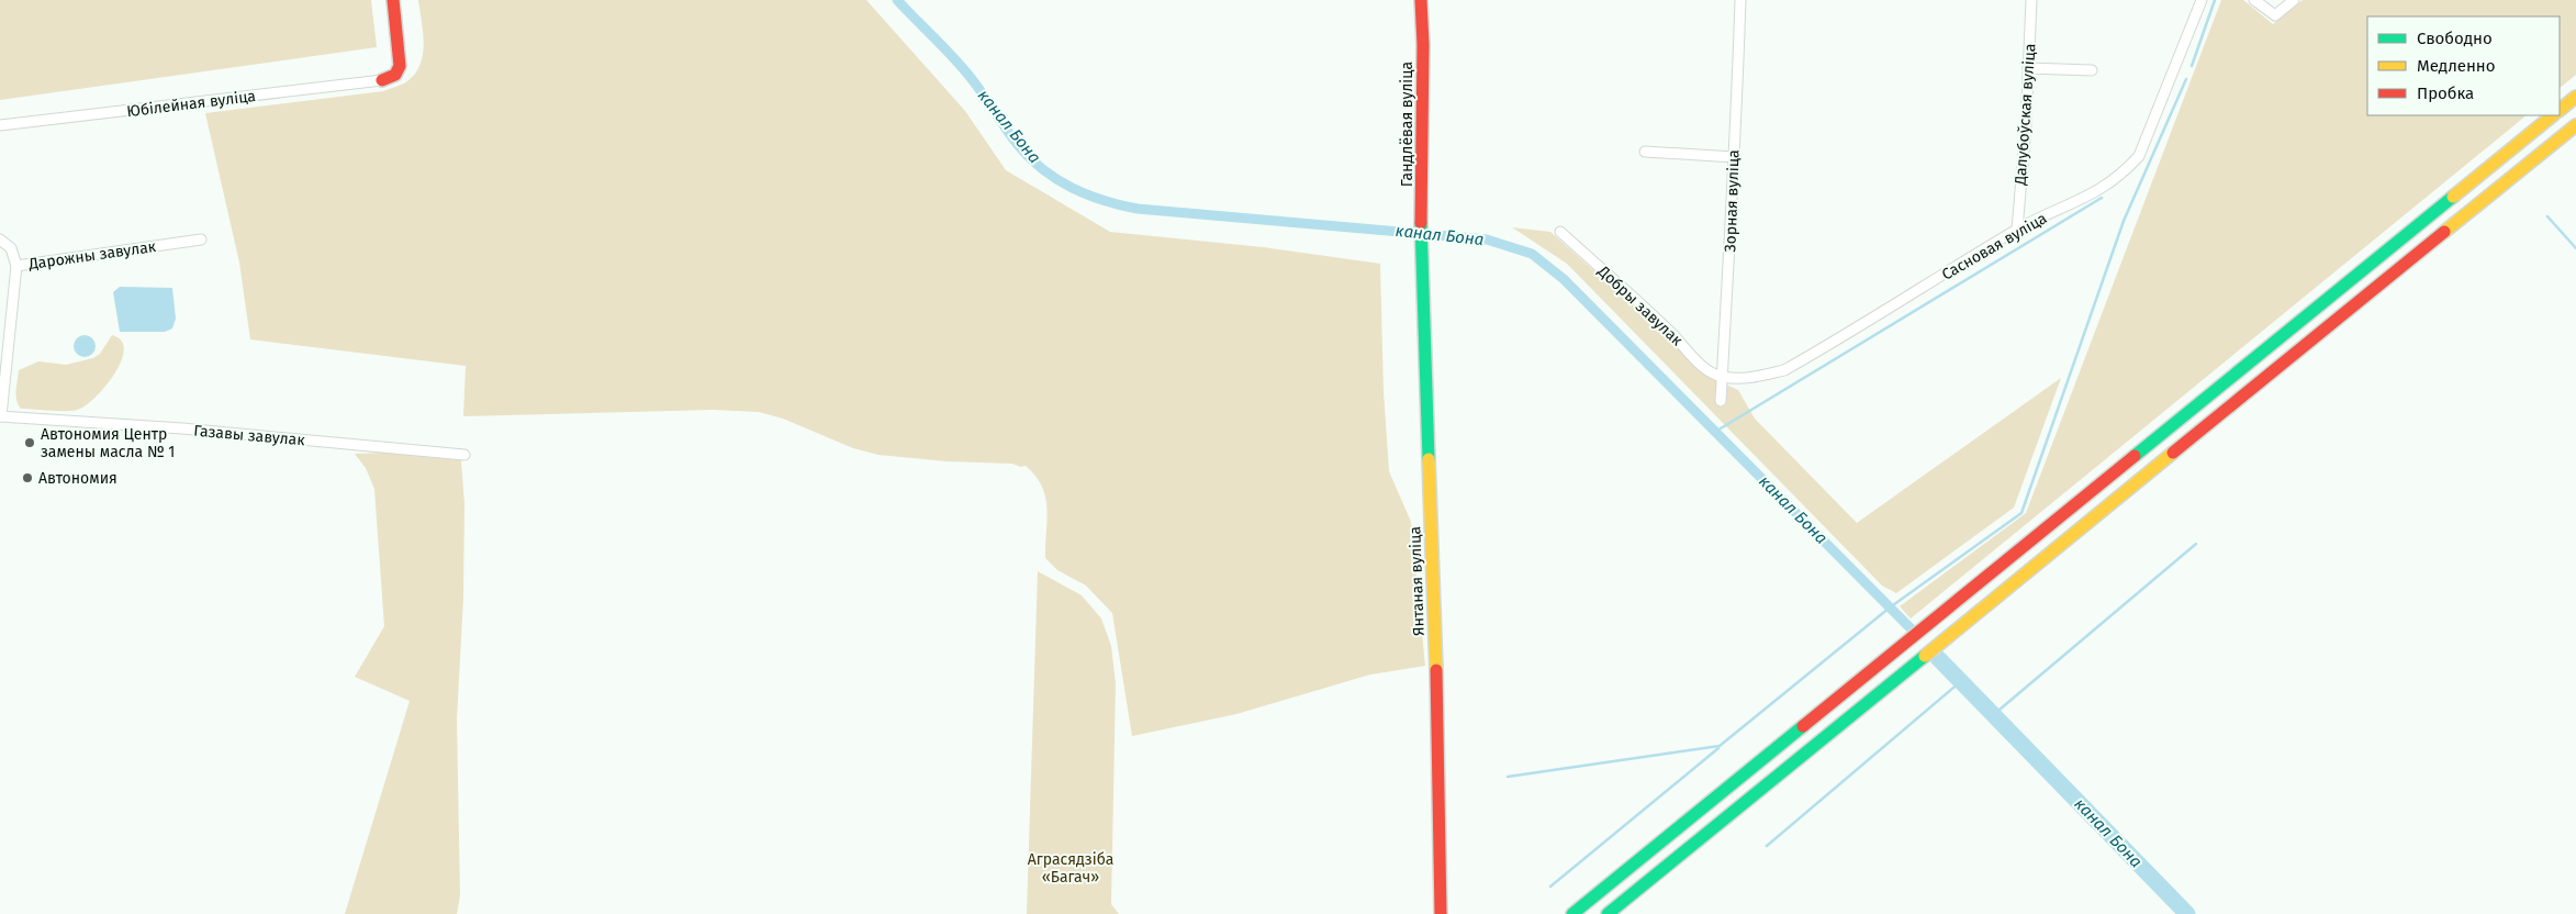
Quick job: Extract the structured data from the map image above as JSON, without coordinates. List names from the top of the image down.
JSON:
{
  "streets": {
    "main road": ["Гандлёвая вуліца", "Янтаная вуліца"],
    "street": [
      "Юбілейная вуліца",
      "Далубоўская вуліца",
      "Зорная вуліца",
      "Сасновая вуліца",
      "Дарожны завулак",
      "Добры завулак",
      "Газавы завулак"
    ]
  },
  "crossings": [
    ["Далубоўская вуліца", "Сасновая вуліца"],
    ["Гандлёвая вуліца", "Янтаная вуліца"],
    ["Зорная вуліца", "Сасновая вуліца"],
    ["Зорная вуліца", "Добры завулак"],
    ["Сасновая вуліца", "Добры завулак"]
  ],
  "water": ["канал Бона"],
  "parks": ["Аграсядзіба «Багач»"],
  "places": ["Автономия Центр замены масла № 1", "Автономия"],
  "legend": ["Свободно", "Медленно", "Пробка"]
}
